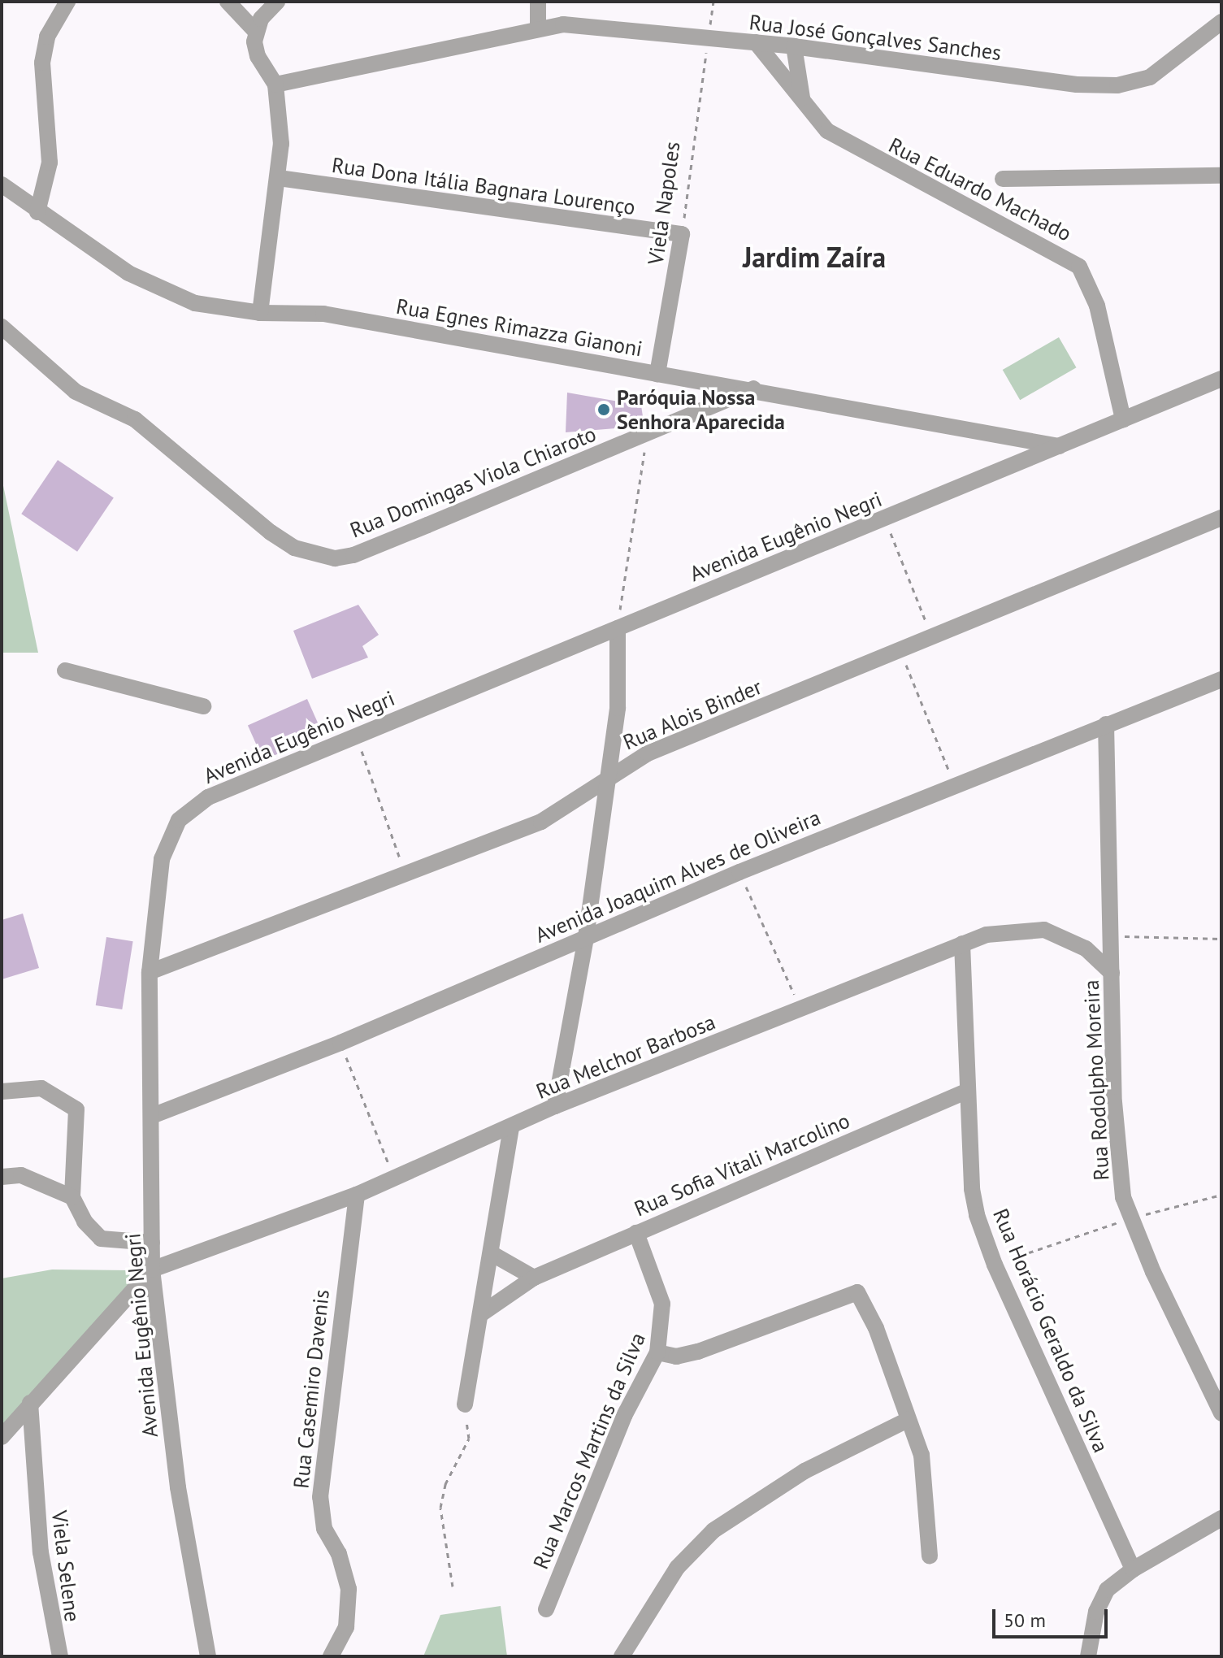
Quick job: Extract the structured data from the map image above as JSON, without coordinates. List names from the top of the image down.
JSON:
{
  "streets": {
    "street": [
      "Rua José Gonçalves Sanches",
      "Rua Dona Itália Bagnara Lourenço",
      "Rua Eduardo Machado",
      "Viela Napoles",
      "Rua Egnes Rimazza Gianoni",
      "Rua Domingas Viola Chiaroto",
      "Avenida Eugênio Negri",
      "Rua Alois Binder",
      "Avenida Joaquim Alves de Oliveira",
      "Rua Melchor Barbosa",
      "Rua Rodolpho Moreira",
      "Rua Sofia Vitali Marcolino",
      "Rua Horácio Geraldo da Silva",
      "Rua Casemiro Davenis",
      "Rua Marcos Martins da Silva",
      "Viela Selene"
    ]
  },
  "crossings": [
    ["Rua José Gonçalves Sanches", "Rua Eduardo Machado"],
    ["Rua José Gonçalves Sanches", "Viela Napoles"],
    ["Rua Dona Itália Bagnara Lourenço", "Viela Napoles"],
    ["Rua Eduardo Machado", "Avenida Eugênio Negri"],
    ["Viela Napoles", "Rua Egnes Rimazza Gianoni"],
    ["Rua Egnes Rimazza Gianoni", "Rua Domingas Viola Chiaroto"],
    ["Rua Egnes Rimazza Gianoni", "Avenida Eugênio Negri"],
    ["Avenida Eugênio Negri", "Rua Alois Binder"],
    ["Avenida Eugênio Negri", "Avenida Joaquim Alves de Oliveira"],
    ["Avenida Eugênio Negri", "Rua Melchor Barbosa"],
    ["Avenida Joaquim Alves de Oliveira", "Rua Rodolpho Moreira"],
    ["Rua Melchor Barbosa", "Rua Rodolpho Moreira"],
    ["Rua Melchor Barbosa", "Rua Horácio Geraldo da Silva"],
    ["Rua Melchor Barbosa", "Rua Casemiro Davenis"],
    ["Rua Sofia Vitali Marcolino", "Rua Horácio Geraldo da Silva"],
    ["Rua Sofia Vitali Marcolino", "Rua Marcos Martins da Silva"]
  ],
  "districts": ["Jardim Zaíra"],
  "places": ["Paróquia Nossa Senhora Aparecida"],
  "scale_bar": "50 m"
}
